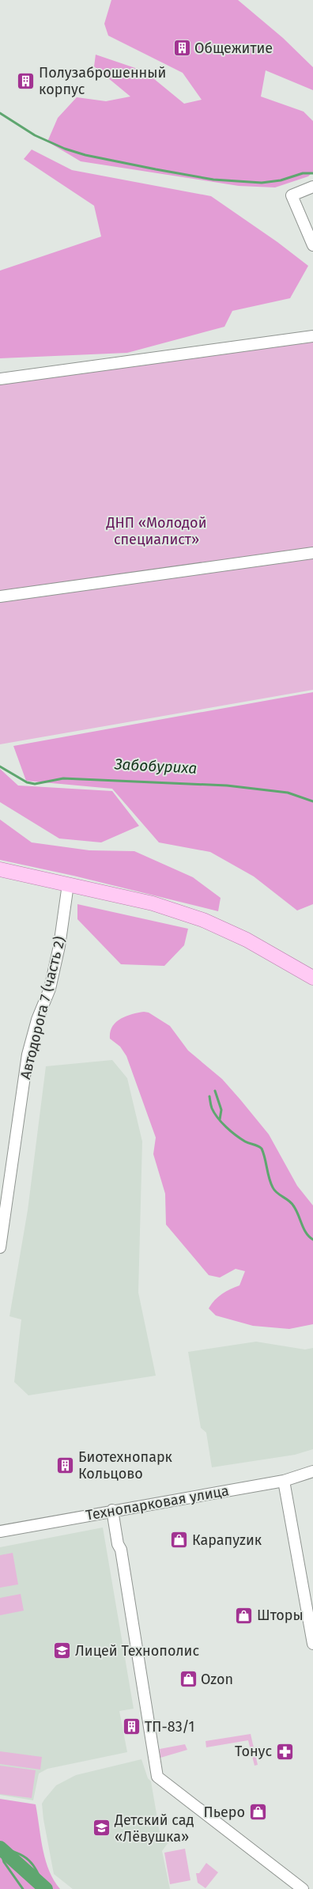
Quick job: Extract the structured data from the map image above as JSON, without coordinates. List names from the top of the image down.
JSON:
{
  "streets": {
    "street": ["Автодорога 7 (часть 2)", "Технопарковая улица"]
  },
  "water": ["Забобуриха"],
  "parks": ["ДНП «Молодой специалист»"],
  "places": {
    "building": [
      "Общежитие",
      "Полузаброшенный корпус",
      "Биотехнопарк Кольцово",
      "ТП-83/1"
    ],
    "shop": [
      "Карапуzик",
      "Шторы",
      "Ozon",
      "Пьеро"
    ],
    "school or university": ["Лицей Технополис", "Детский сад «Лёвушка»"],
    "pharmacy": ["Тонус"]
  }
}
